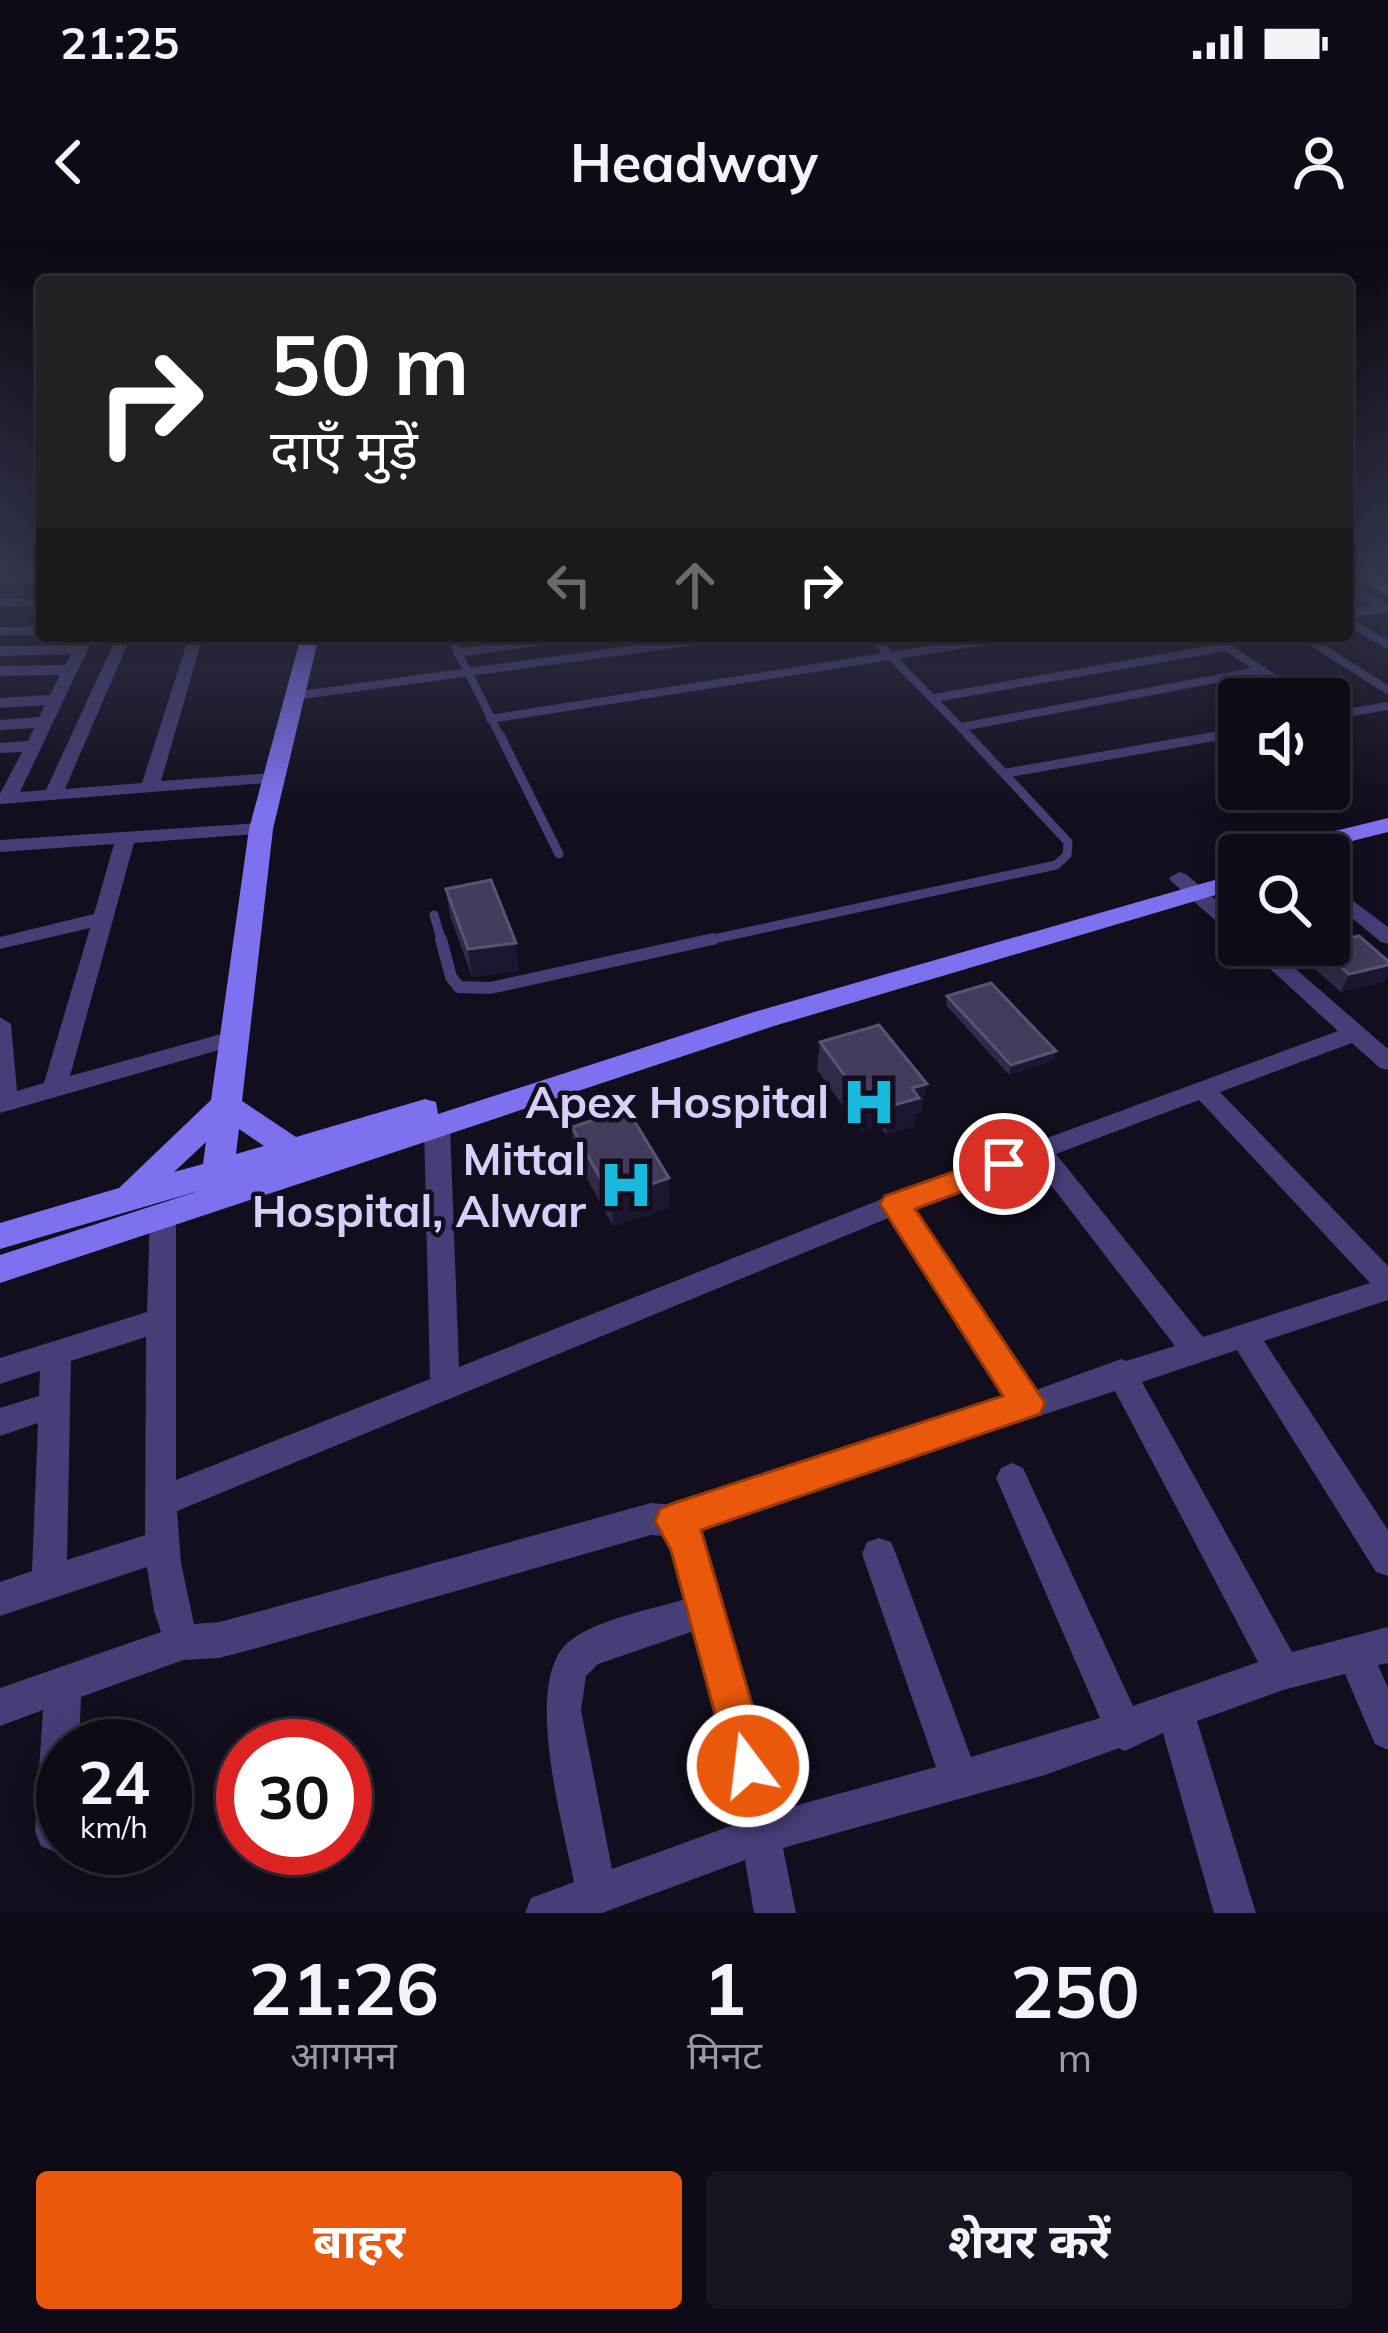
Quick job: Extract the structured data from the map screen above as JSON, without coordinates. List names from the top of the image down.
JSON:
{
  "places": {
    "hospital": ["Apex Hospital", "Mittal Hospital, Alwar"]
  },
  "page": {
    "status": "21:25",
    "header": "Headway",
    "turn": ["50 m", "दाएँ मुड़ें"],
    "speed": "24 km/h",
    "limit": "30",
    "eta": [
      "21:26",
      "आगमन",
      "1",
      "मिनट",
      "250",
      "m"
    ],
    "buttons": ["बाहर", "शेयर करें"]
  }
}
